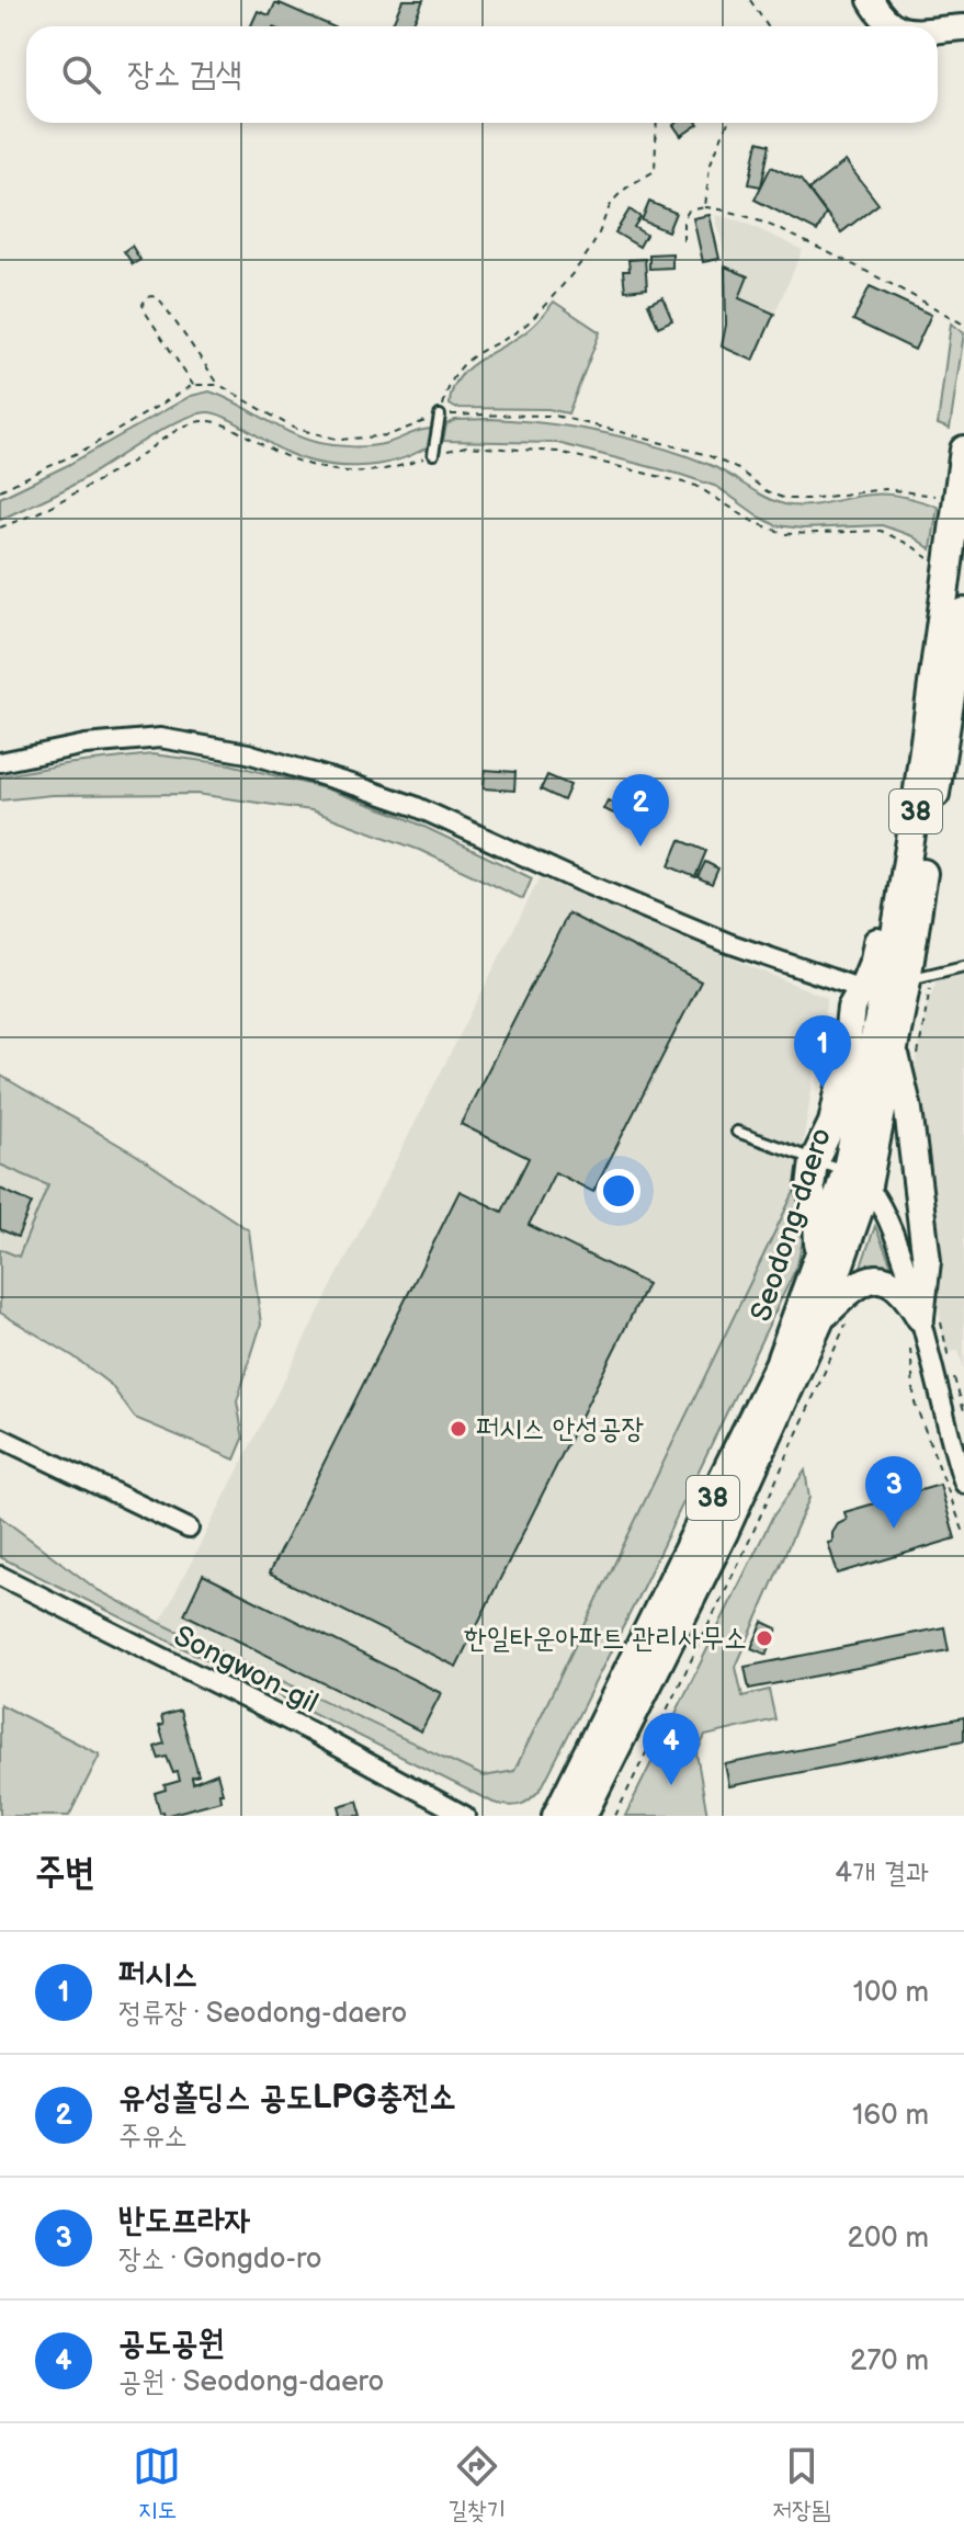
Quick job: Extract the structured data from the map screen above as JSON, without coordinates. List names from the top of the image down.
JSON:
{
  "streets": {
    "main road": ["38", "Seodong-daero"],
    "street": ["Songwon-gil"]
  },
  "places": ["퍼시스 안성공장", "한일타운아파트 관리사무소"],
  "page": {
    "search": "장소 검색",
    "pins": [
      "2",
      "1",
      "3",
      "4"
    ],
    "heading": ["주변", "4개 결과"],
    "list": [
      {
        "mark": "1",
        "name": "퍼시스",
        "note": "정류장 · Seodong-daero",
        "value": "100 m"
      },
      {
        "mark": "2",
        "name": "유성홀딩스 공도LPG충전소",
        "note": "주유소",
        "value": "160 m"
      },
      {
        "mark": "3",
        "name": "반도프라자",
        "note": "장소 · Gongdo-ro",
        "value": "200 m"
      },
      {
        "mark": "4",
        "name": "공도공원",
        "note": "공원 · Seodong-daero",
        "value": "270 m"
      }
    ],
    "nav": ["지도", "길찾기", "저장됨"]
  }
}
